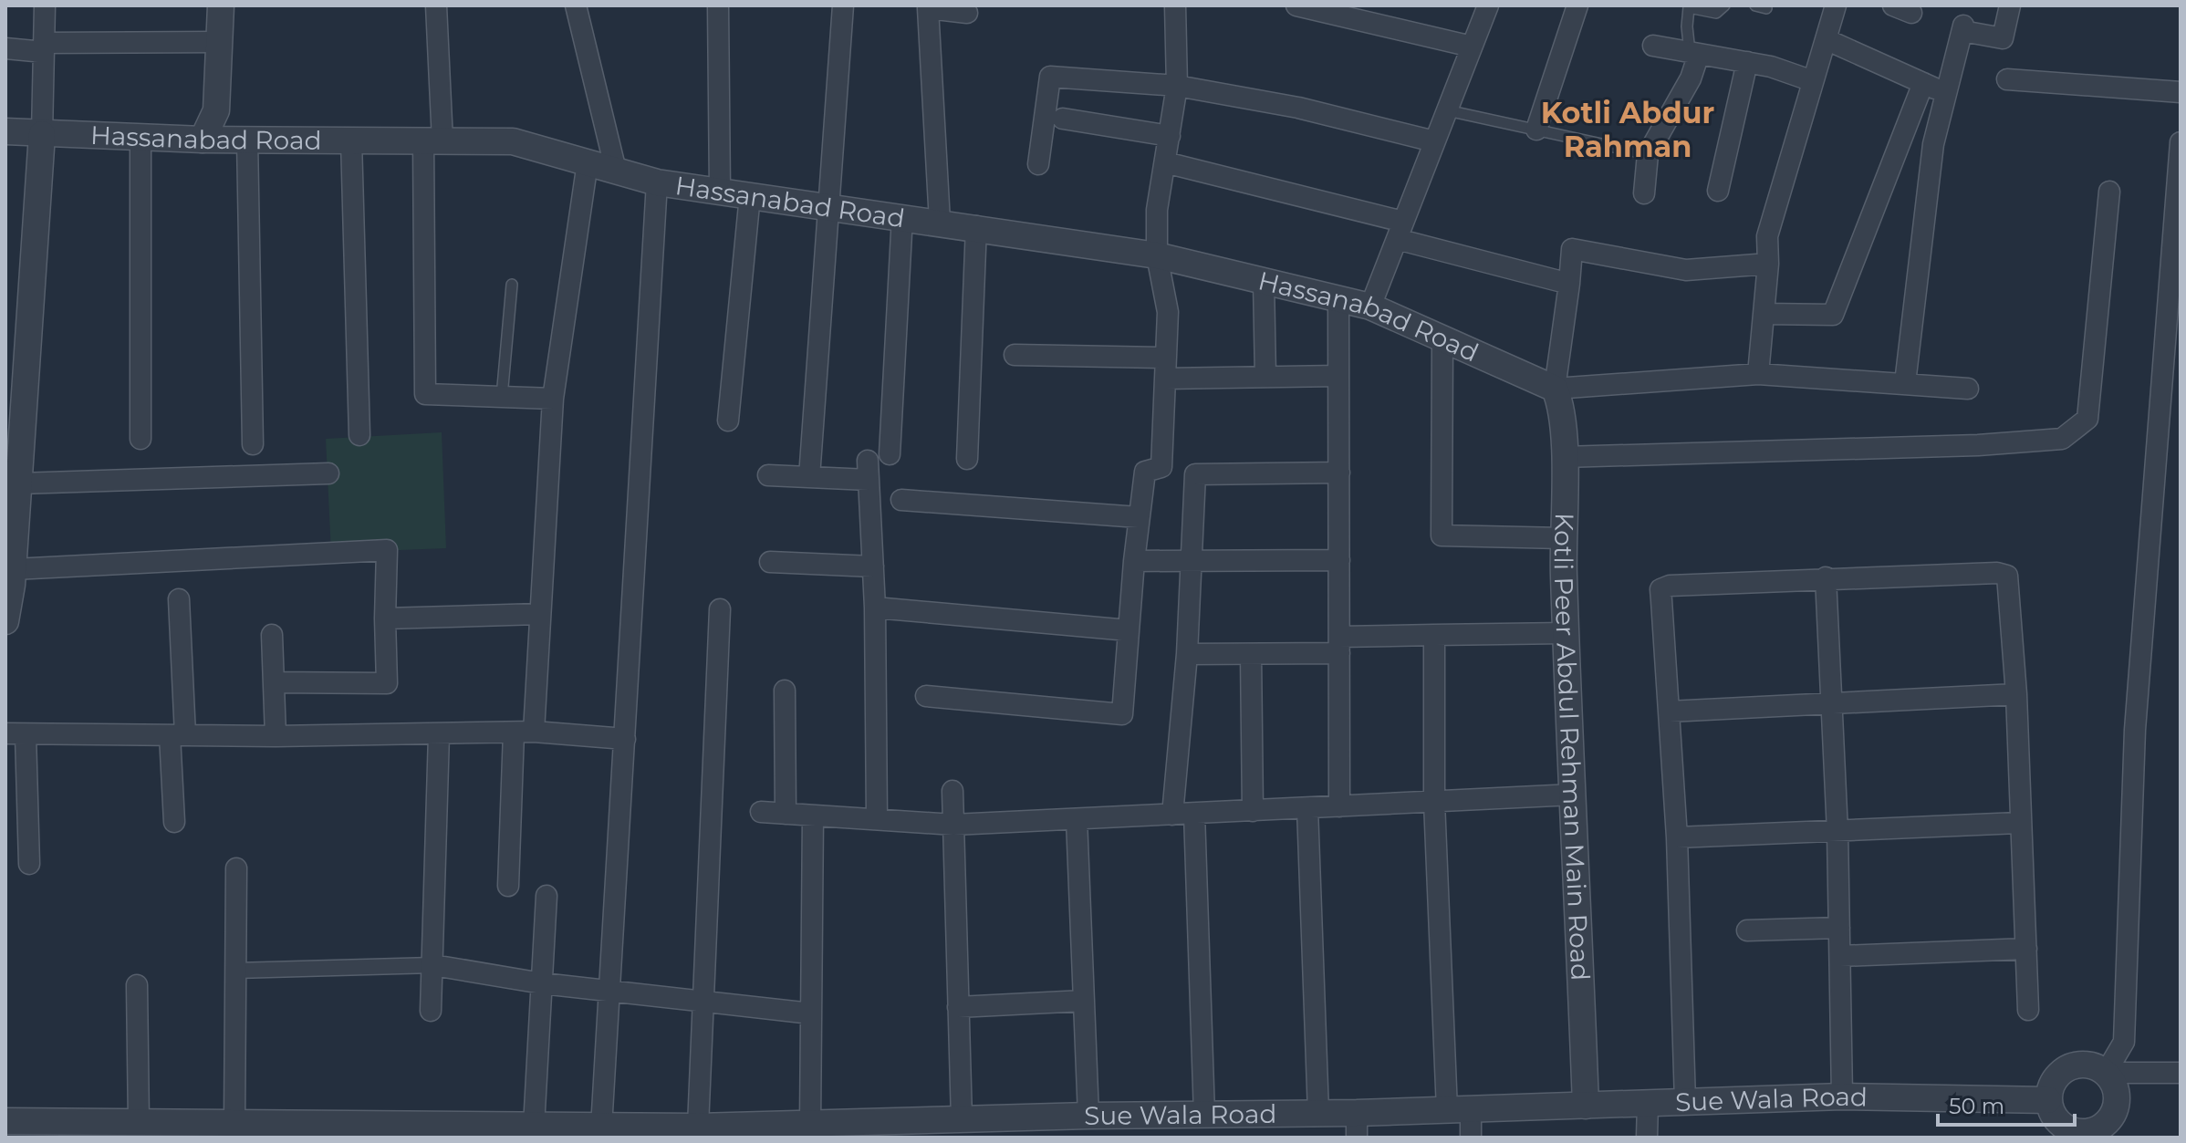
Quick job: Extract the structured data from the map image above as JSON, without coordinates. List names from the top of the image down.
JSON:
{
  "streets": {
    "street": ["Hassanabad Road", "Kotli Peer Abdul Rehman Main Road", "Sue Wala Road"]
  },
  "crossings": [
    ["Hassanabad Road", "Kotli Peer Abdul Rehman Main Road"],
    ["Kotli Peer Abdul Rehman Main Road", "Sue Wala Road"]
  ],
  "districts": ["Kotli Abdur Rahman"],
  "scale_bar": "50 m"
}
